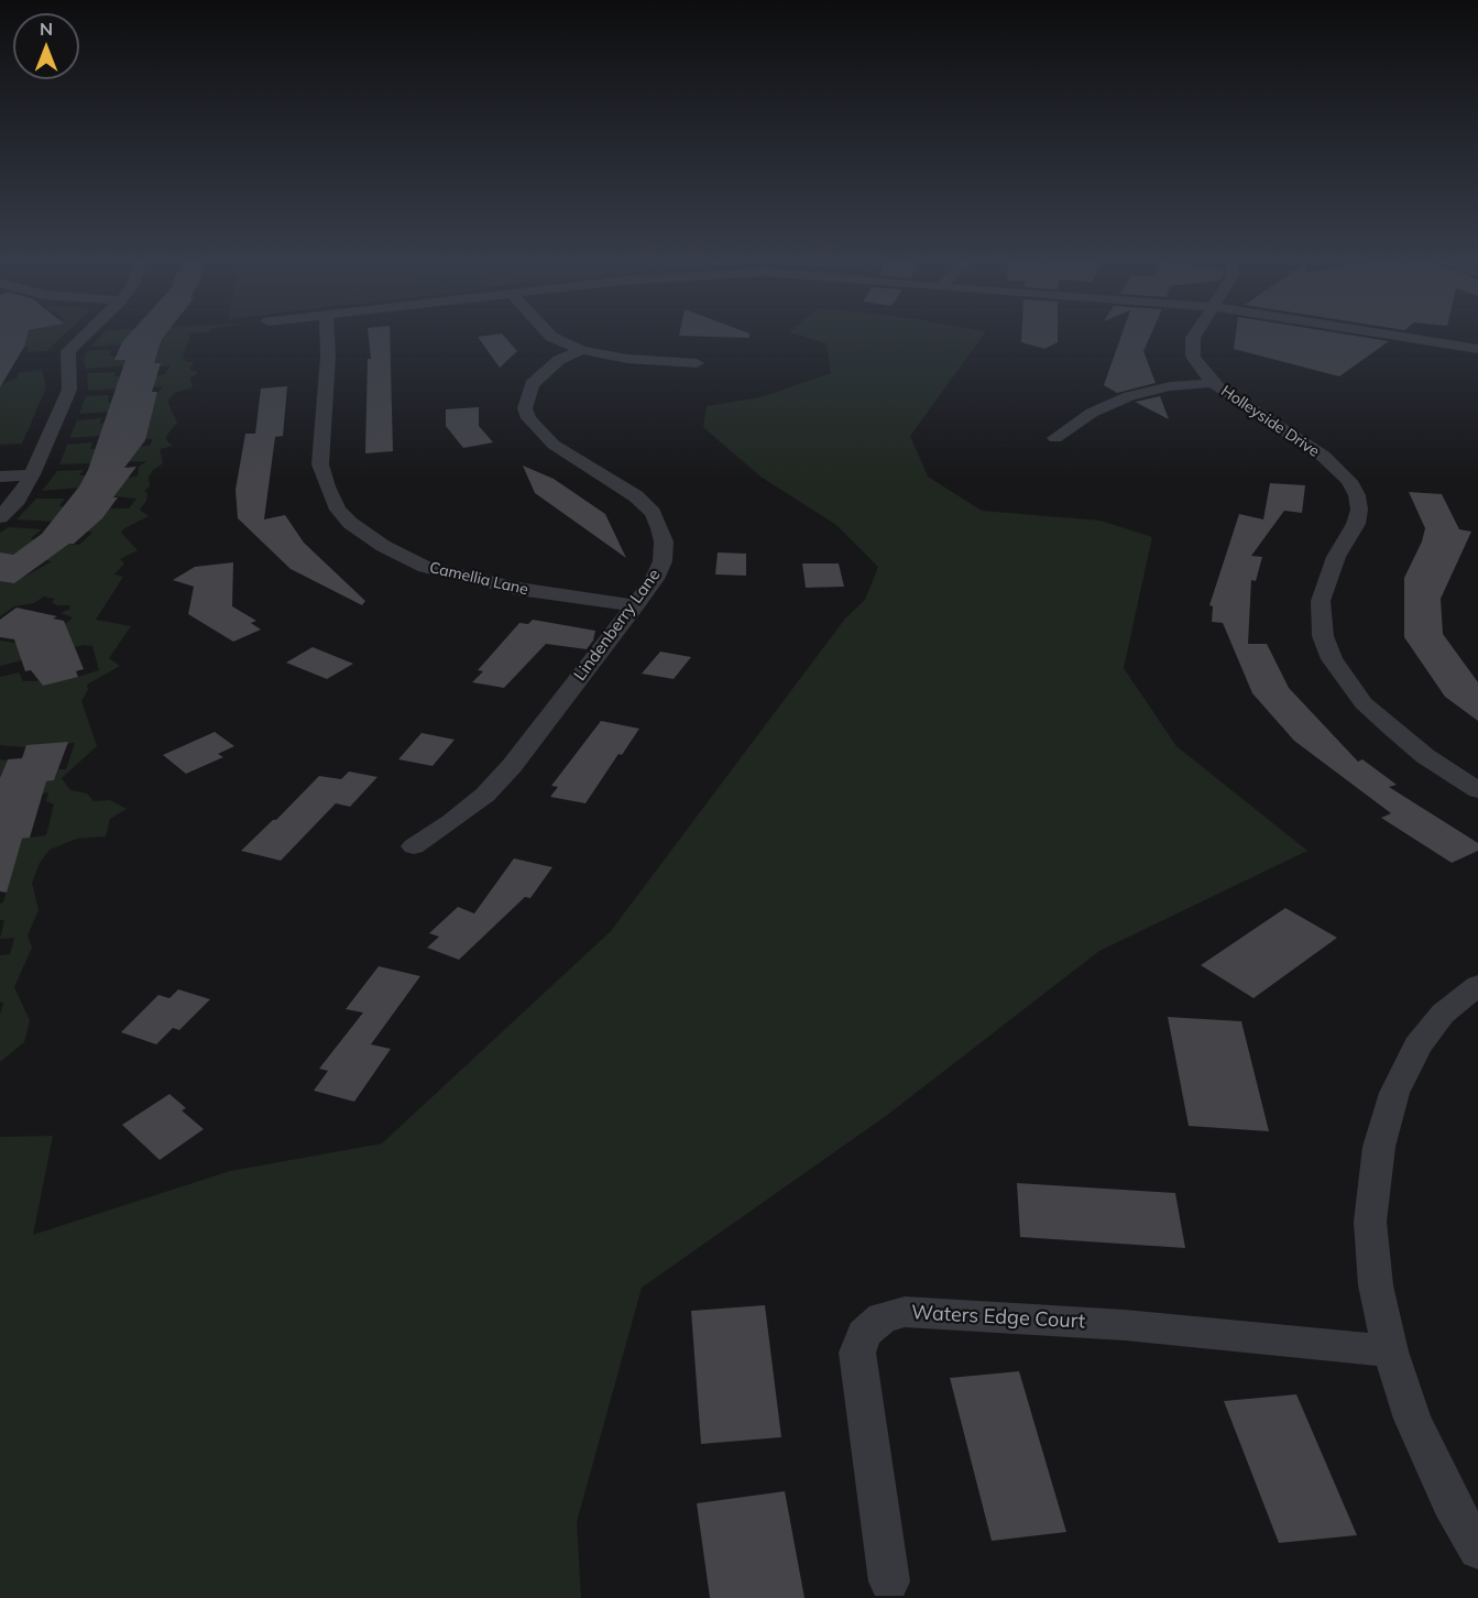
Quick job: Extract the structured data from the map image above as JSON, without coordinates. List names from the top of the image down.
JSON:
{
  "streets": {
    "street": [
      "Holleyside Drive",
      "Camellia Lane",
      "Lindenberry Lane",
      "Waters Edge Court"
    ]
  },
  "crossings": [
    ["Camellia Lane", "Lindenberry Lane"]
  ],
  "north": "top"
}
